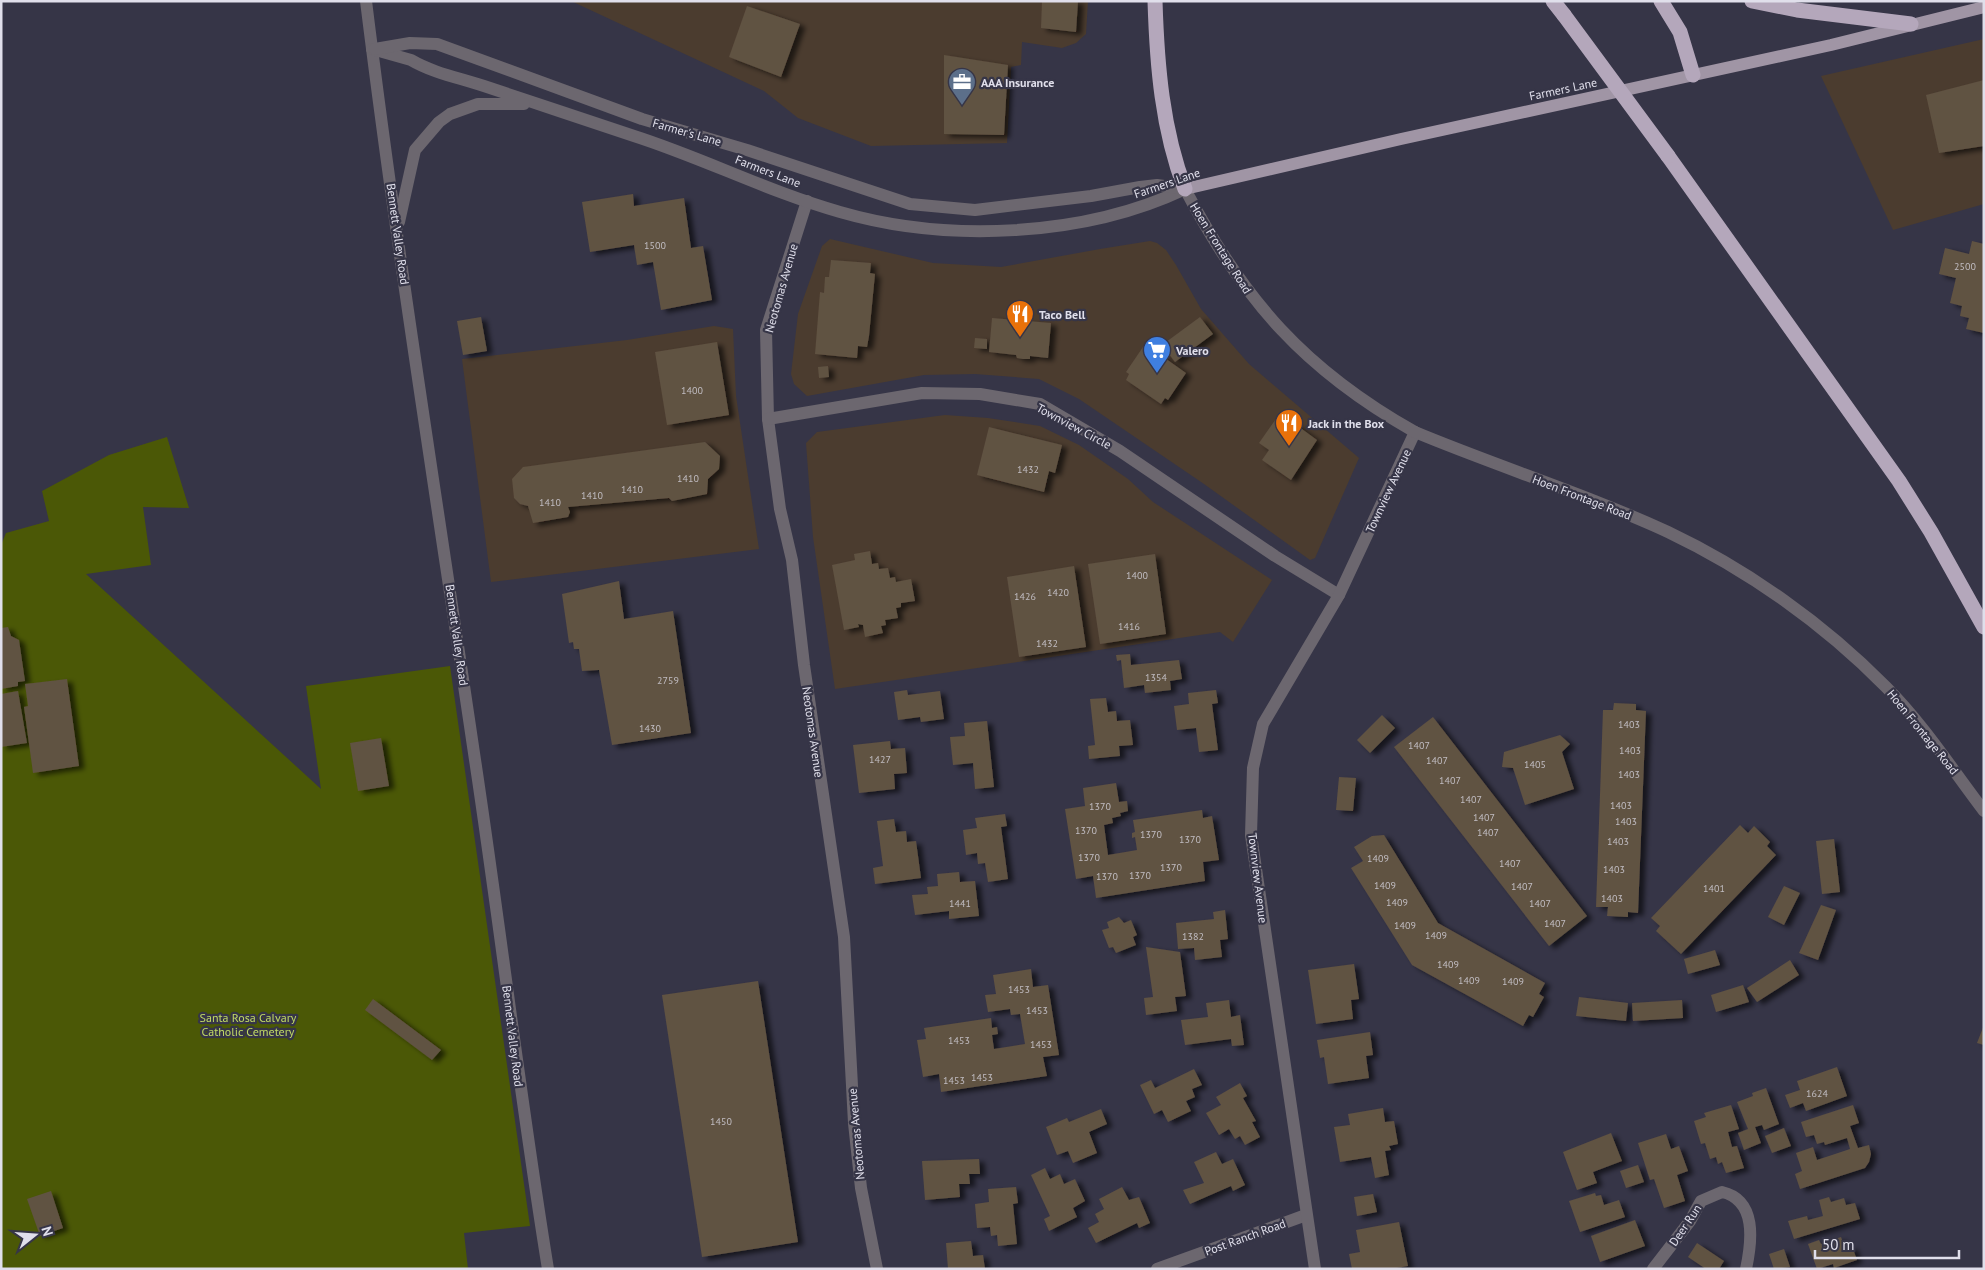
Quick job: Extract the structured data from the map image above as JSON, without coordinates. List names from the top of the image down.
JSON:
{
  "streets": {
    "main road": ["Farmers Lane"],
    "street": [
      "Farmer's Lane",
      "Bennett Valley Road",
      "Hoen Frontage Road",
      "Neotomas Avenue",
      "Townview Circle",
      "Townview Avenue",
      "Deer Run",
      "Post Ranch Road"
    ]
  },
  "crossings": [
    ["Farmers Lane", "Farmer's Lane"],
    ["Farmers Lane", "Bennett Valley Road"],
    ["Farmers Lane", "Hoen Frontage Road"],
    ["Farmers Lane", "Neotomas Avenue"],
    ["Farmer's Lane", "Bennett Valley Road"],
    ["Farmer's Lane", "Hoen Frontage Road"],
    ["Hoen Frontage Road", "Townview Avenue"],
    ["Neotomas Avenue", "Townview Circle"],
    ["Townview Circle", "Townview Avenue"],
    ["Townview Avenue", "Post Ranch Road"]
  ],
  "parks": ["Santa Rosa Calvary Catholic Cemetery"],
  "places": {
    "office": ["AAA Insurance"],
    "restaurant": ["Taco Bell", "Jack in the Box"],
    "supermarket": ["Valero"]
  },
  "house_numbers": [
    "1500",
    "2500",
    "1400",
    "1432",
    "1410",
    "1410",
    "1410",
    "1410",
    "1400",
    "1420",
    "1426",
    "1416",
    "1432",
    "1354",
    "2759",
    "1403",
    "1430",
    "1407",
    "1403",
    "1427",
    "1407",
    "1405",
    "1403",
    "1407",
    "1407",
    "1403",
    "1370",
    "1407",
    "1403",
    "1370",
    "1407",
    "1370",
    "1370",
    "1403",
    "1370",
    "1409",
    "1407",
    "1370",
    "1403",
    "1370",
    "1370",
    "1409",
    "1407",
    "1401",
    "1403",
    "1409",
    "1441",
    "1407",
    "1407",
    "1409",
    "1409",
    "1382",
    "1409",
    "1409",
    "1409",
    "1453",
    "1453",
    "1453",
    "1453",
    "1453",
    "1453",
    "1624",
    "1450"
  ],
  "scale_bar": "50 m",
  "north": "right"
}
